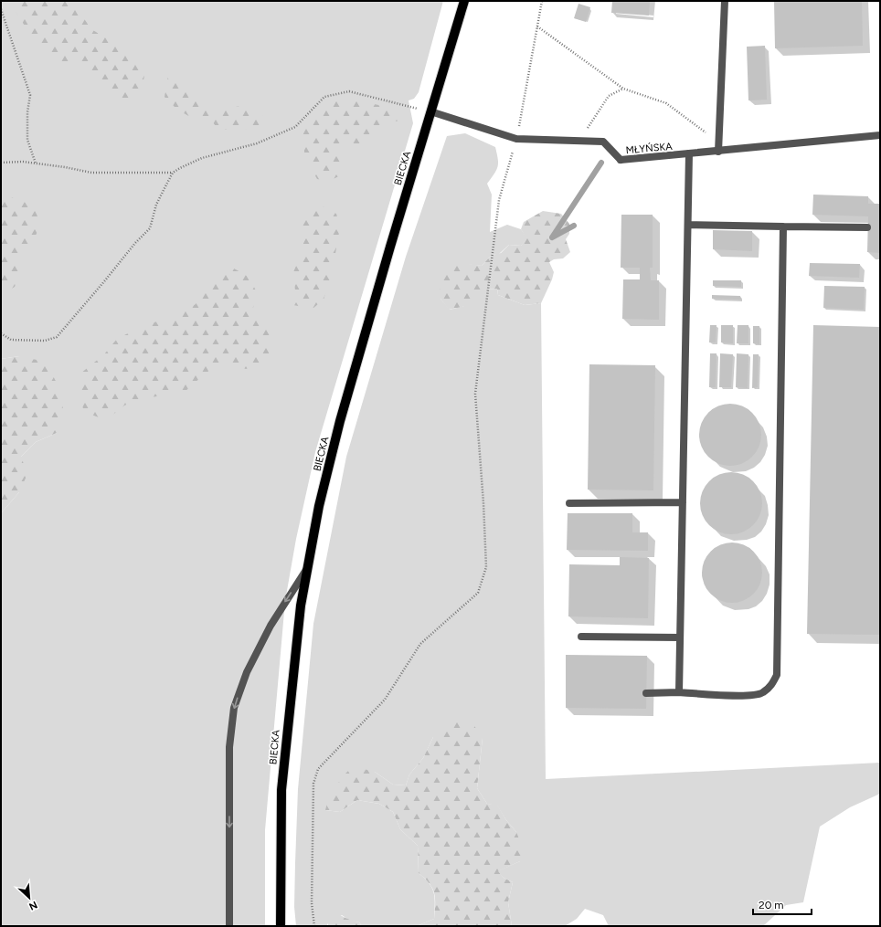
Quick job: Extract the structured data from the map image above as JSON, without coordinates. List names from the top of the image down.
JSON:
{
  "streets": {
    "main road": ["BIECKA"],
    "street": ["MŁYŃSKA"]
  },
  "crossings": [
    ["MŁYŃSKA", "BIECKA"]
  ],
  "scale_bar": "20 m",
  "north": "bottom right"
}
